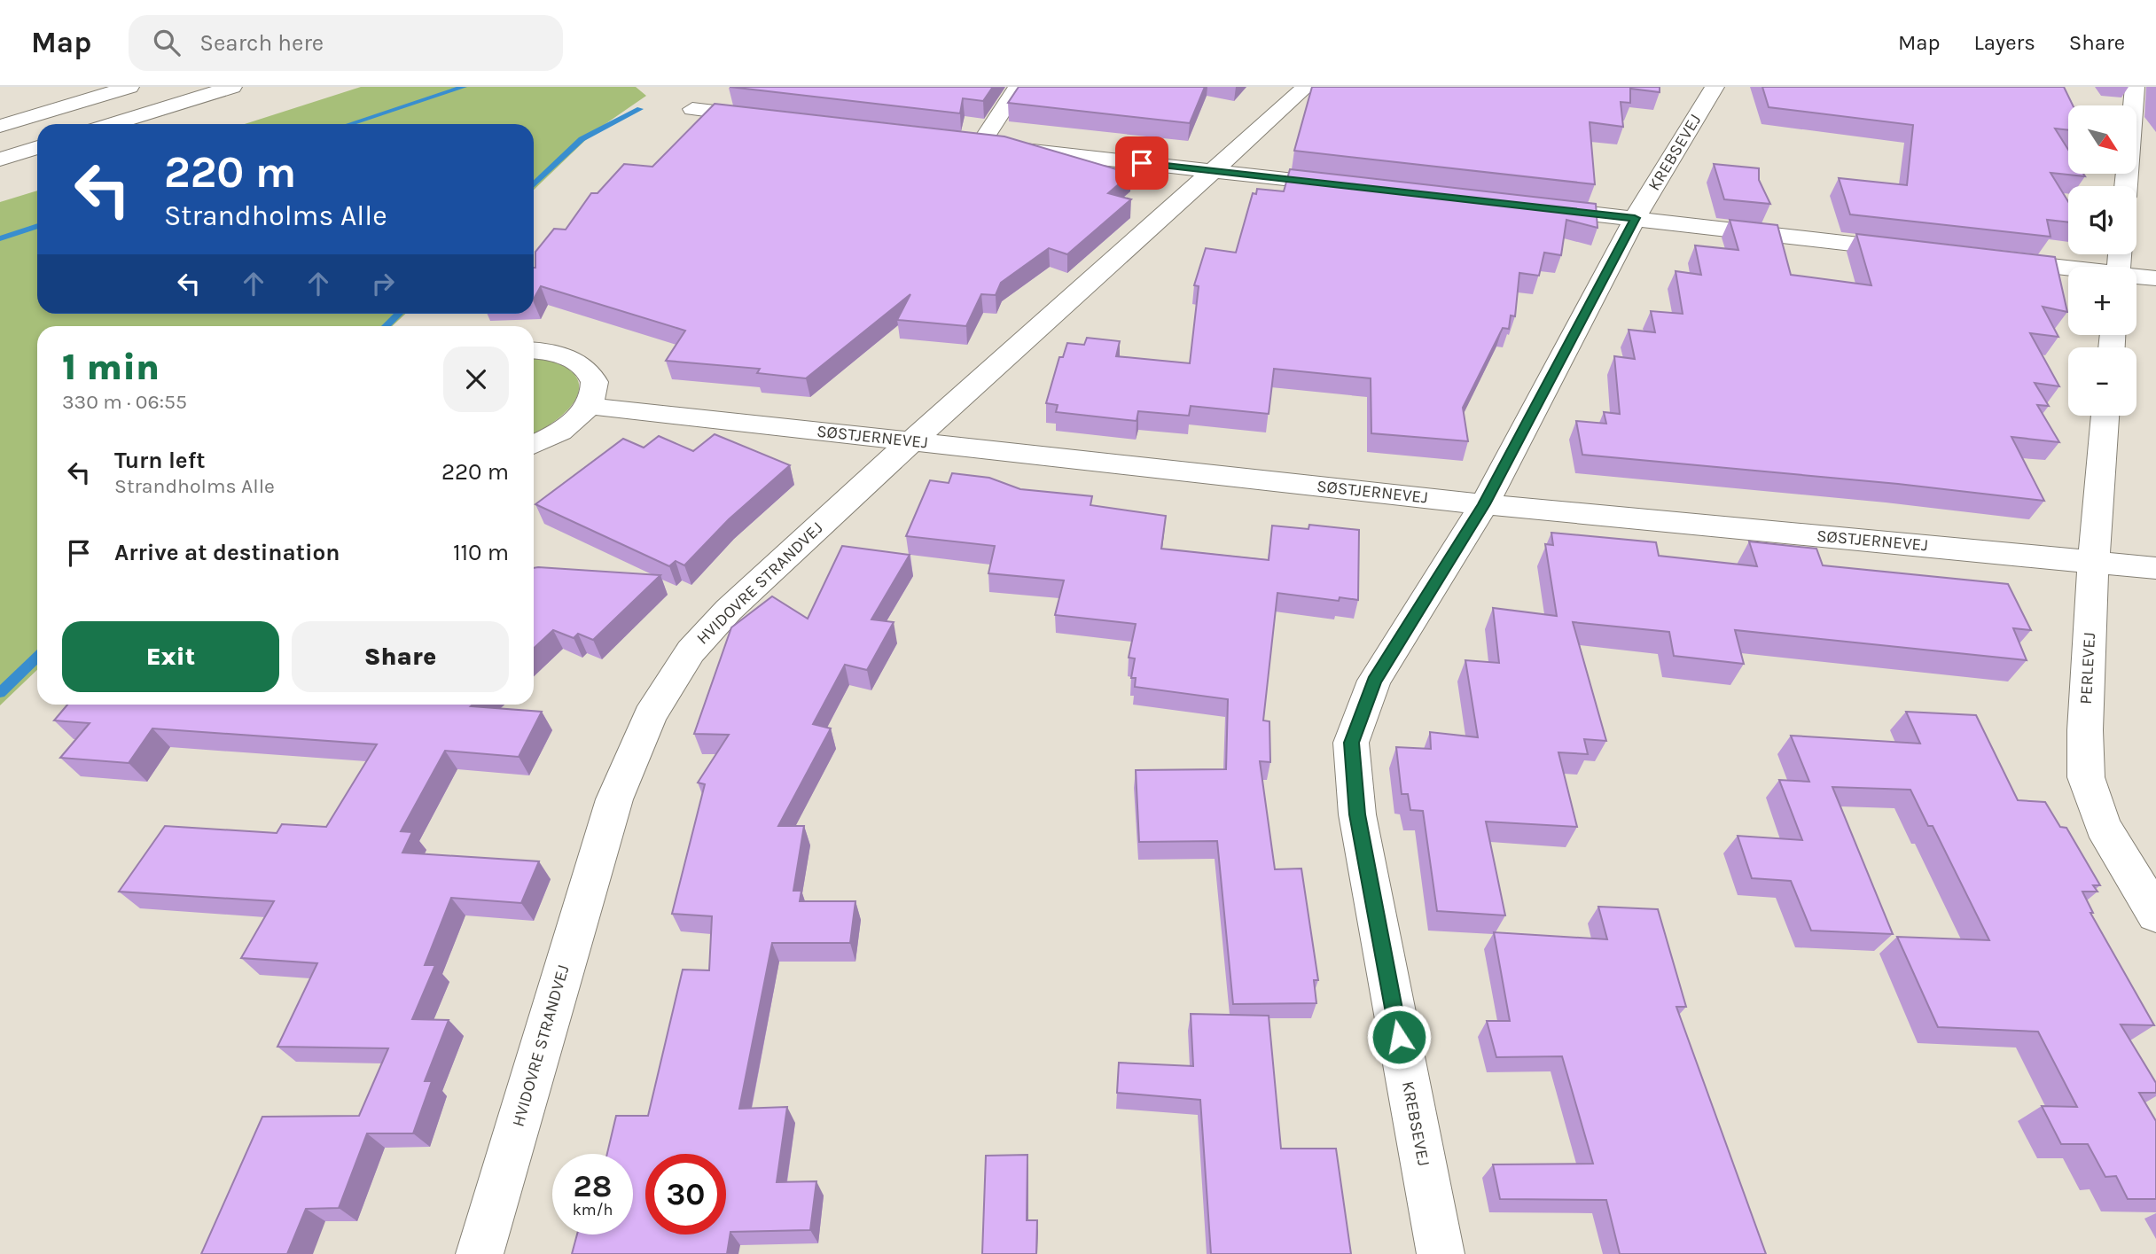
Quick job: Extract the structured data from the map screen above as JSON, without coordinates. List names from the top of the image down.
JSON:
{
  "streets": {
    "main road": [
      "KREBSEVEJ",
      "SØSTJERNEVEJ",
      "HVIDOVRE STRANDVEJ",
      "PERLEVEJ"
    ]
  },
  "crossings": [
    ["KREBSEVEJ", "SØSTJERNEVEJ"],
    ["SØSTJERNEVEJ", "HVIDOVRE STRANDVEJ"],
    ["SØSTJERNEVEJ", "PERLEVEJ"]
  ],
  "north": "bottom right",
  "page": {
    "header": "Map",
    "search": "Search here",
    "nav": ["Map", "Layers", "Share"],
    "map_buttons": ["+", "−"],
    "turn": ["220 m", "Strandholms Alle"],
    "heading": ["1 min", "330 m · 06:55"],
    "list": [
      {
        "name": "Turn left",
        "note": "Strandholms Alle",
        "value": "220 m"
      },
      {
        "name": "Arrive at destination",
        "value": "110 m"
      }
    ],
    "buttons": ["Exit", "Share"],
    "speed": "28 km/h",
    "limit": "30"
  }
}
